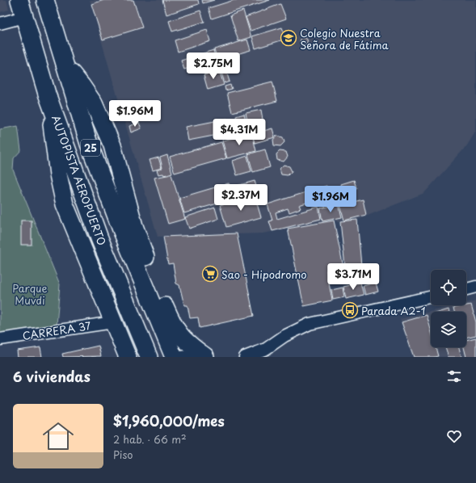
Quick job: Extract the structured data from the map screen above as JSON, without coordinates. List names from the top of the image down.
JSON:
{
  "streets": {
    "highway": ["25", "AUTOPISTA AEROPUERTO"],
    "street": ["CARRERA 37"]
  },
  "parks": ["Parque Muvdi"],
  "places": {
    "school or university": ["Colegio Nuestra Señora de Fátima"],
    "supermarket": ["Sao - Hipodromo"],
    "bus stop": ["Parada A2-1"]
  },
  "page": {
    "price": [
      "$2.75M",
      "$1.96M",
      "$4.31M",
      "$2.37M",
      "$1.96M",
      "$3.71M"
    ],
    "heading": "6 viviendas",
    "list": [
      {
        "name": "$1,960,000/mes",
        "note": "2 hab. · 66 m² · Piso"
      }
    ]
  }
}
